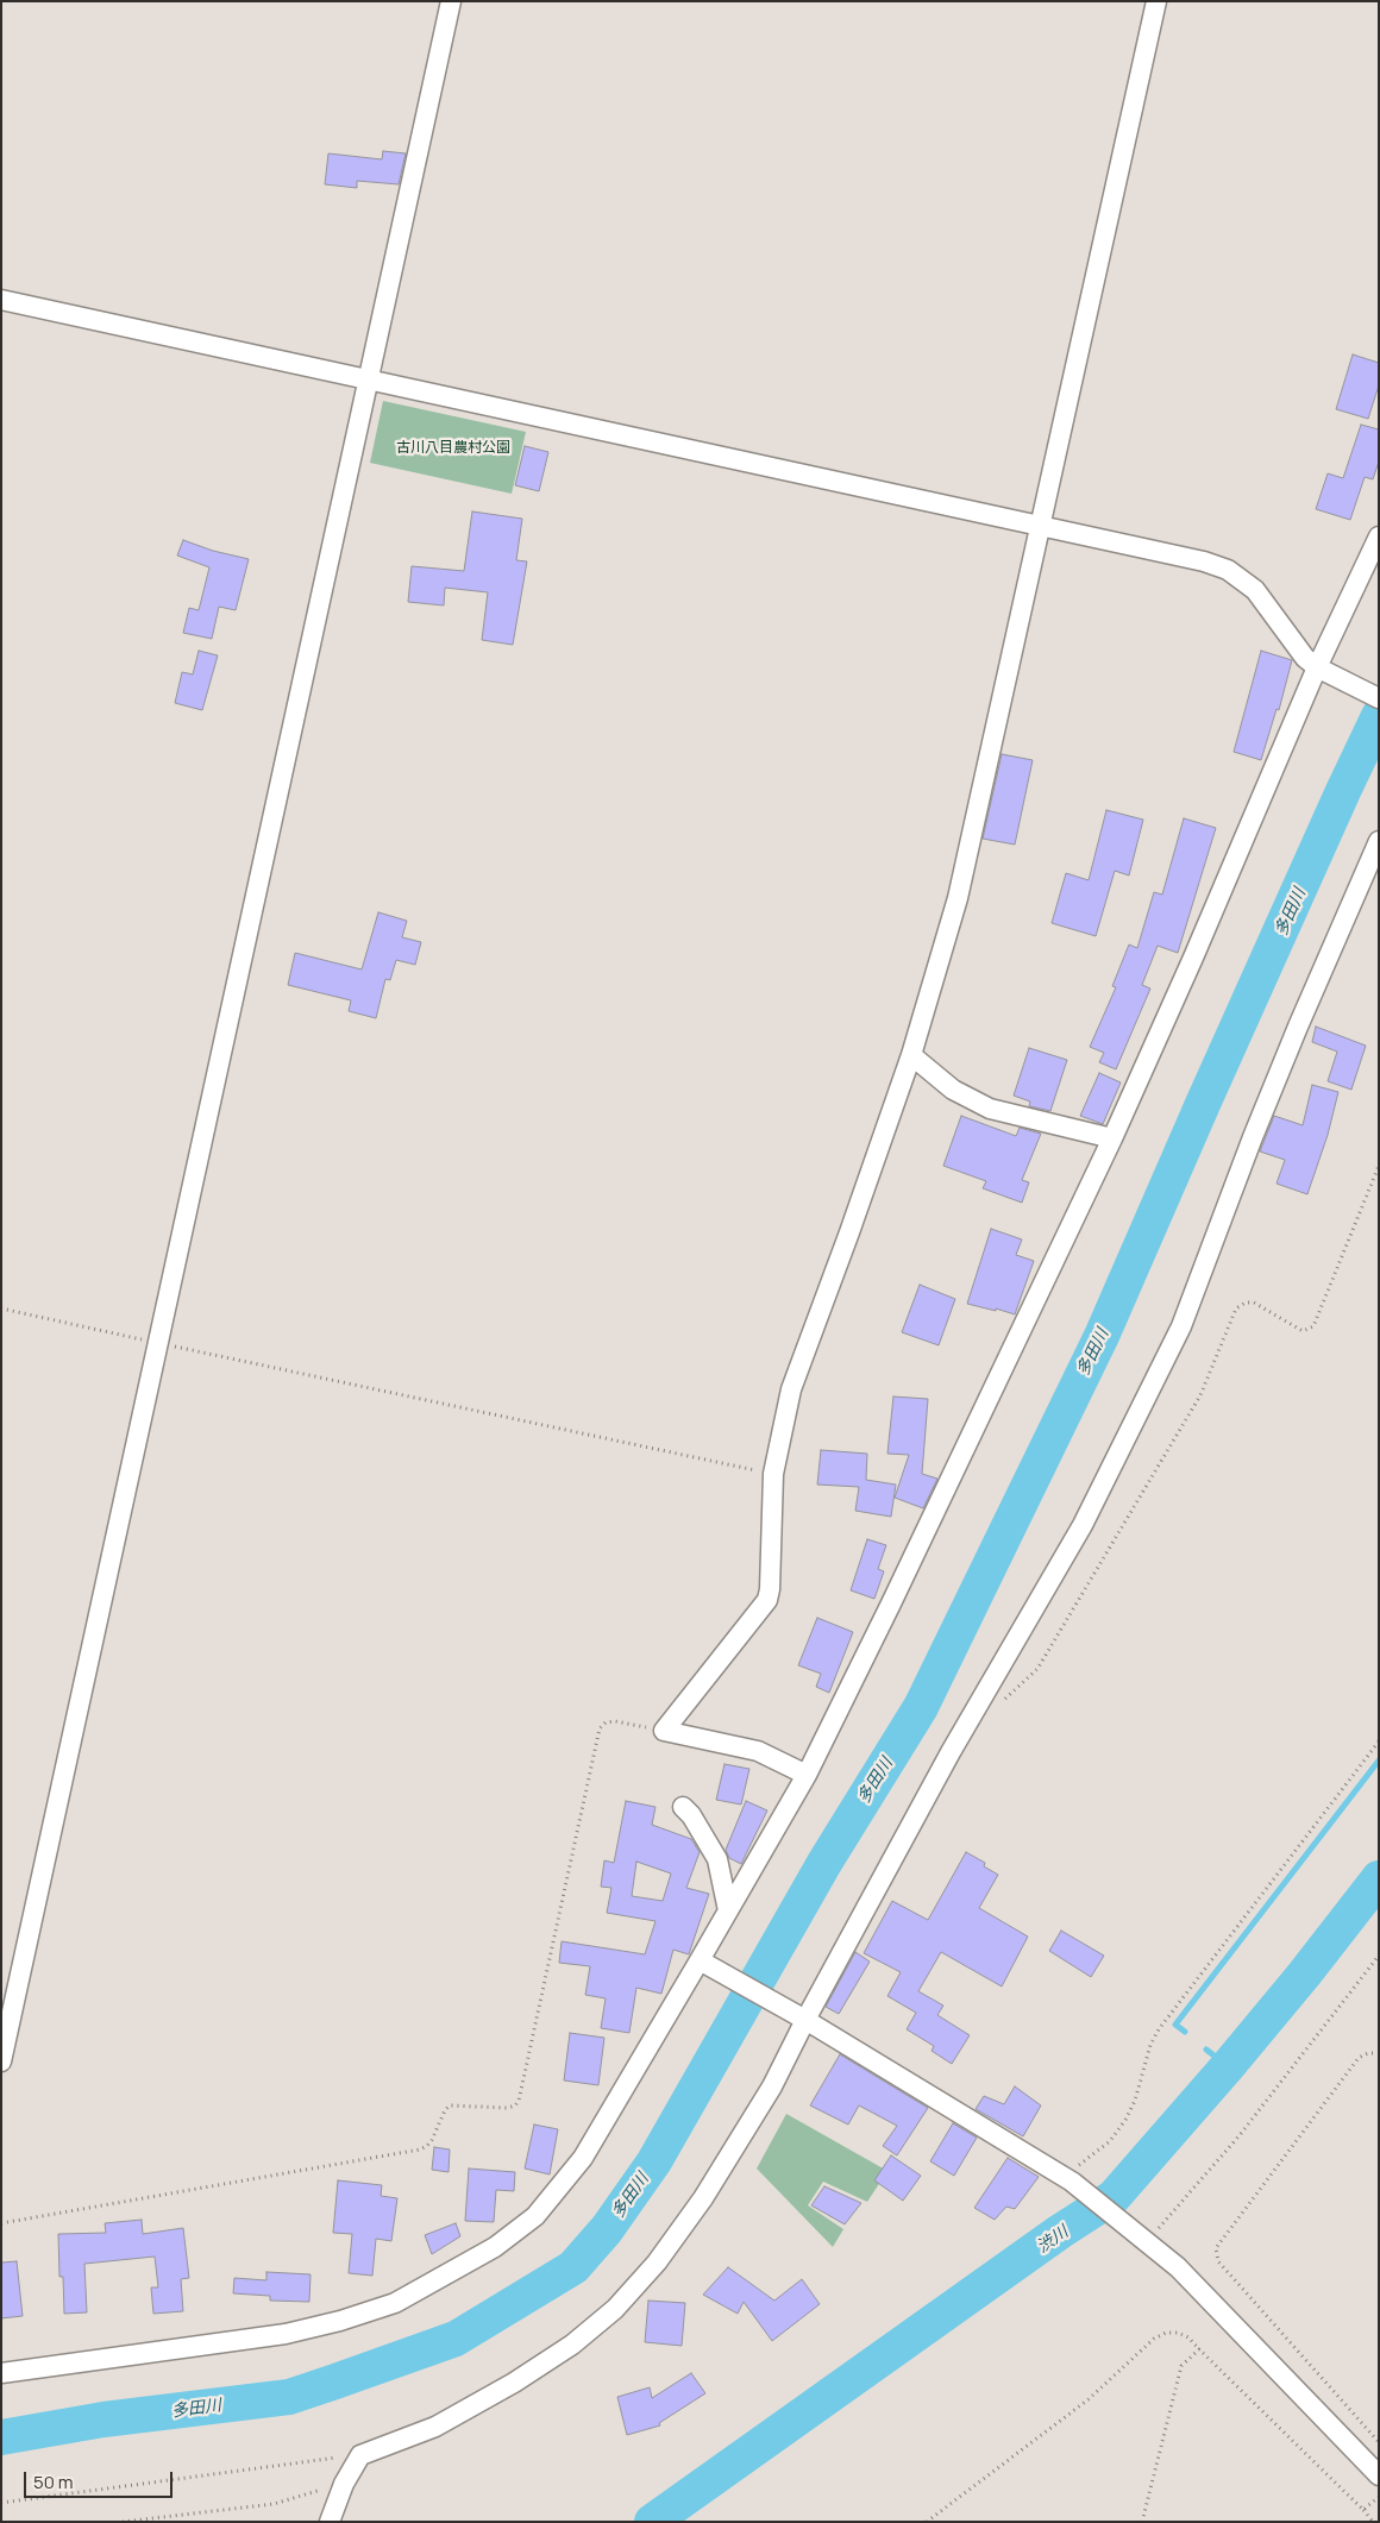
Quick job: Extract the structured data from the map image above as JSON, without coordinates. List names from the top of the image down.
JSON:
{
  "water": ["多田川", "渋川"],
  "parks": ["古川八目農村公園"],
  "scale_bar": "50 m"
}
